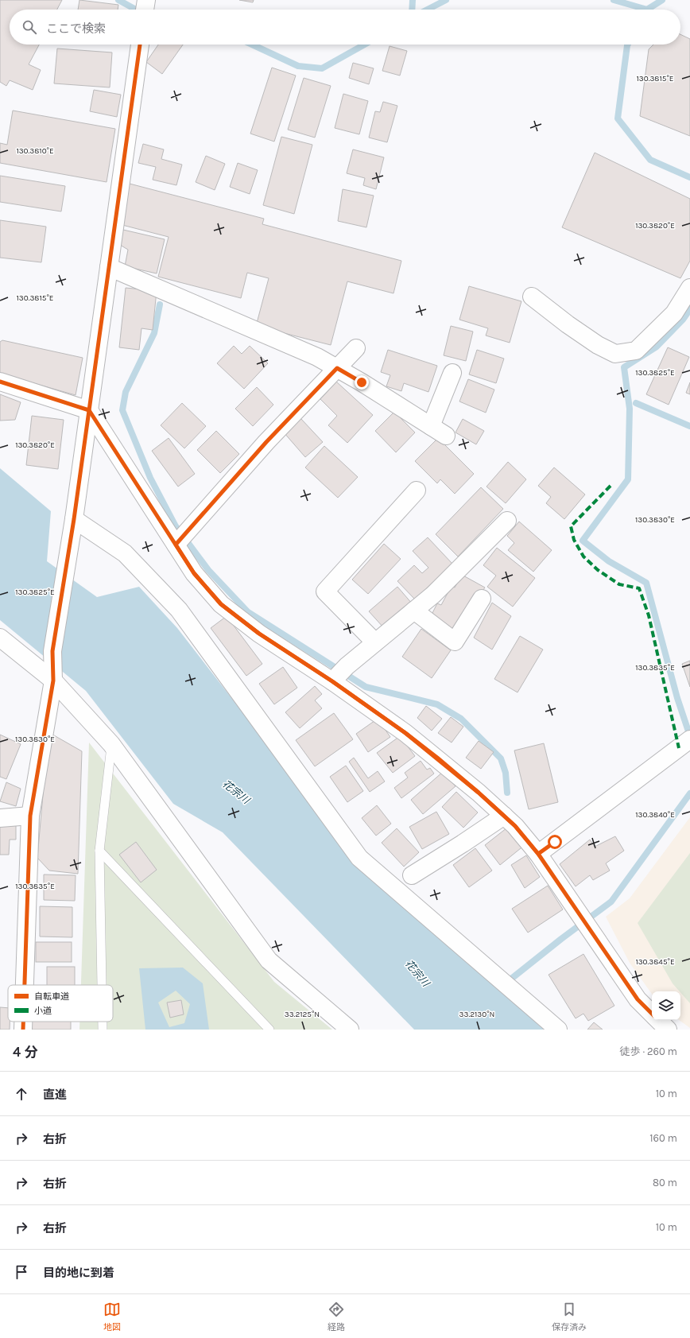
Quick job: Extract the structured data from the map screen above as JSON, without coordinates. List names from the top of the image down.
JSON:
{
  "water": ["花宗川"],
  "legend": ["自転車道", "小道"],
  "page": {
    "search": "ここで検索",
    "heading": ["4 分", "徒歩 · 260 m"],
    "list": [
      ["直進", "10 m"],
      ["右折", "160 m"],
      ["右折", "80 m"],
      ["右折", "10 m"],
      "目的地に到着"
    ],
    "nav": ["地図", "経路", "保存済み"]
  },
  "coordinates": [
    "130.3815°E",
    "130.3810°E",
    "130.3820°E",
    "130.3825°E",
    "130.3830°E",
    "130.3835°E",
    "130.3840°E",
    "130.3845°E",
    "33.2125°N",
    "33.2130°N"
  ]
}
